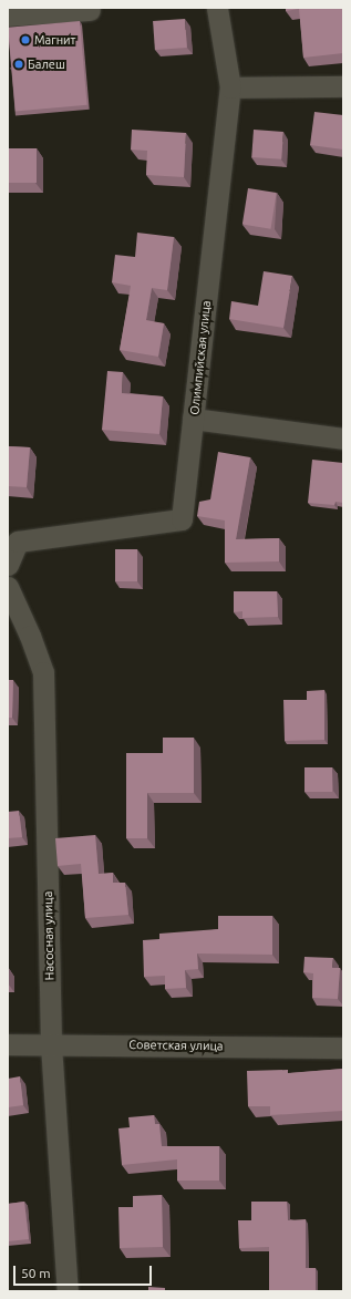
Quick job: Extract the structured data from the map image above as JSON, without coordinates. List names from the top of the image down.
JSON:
{
  "streets": {
    "street": ["Олимпийская улица", "Насосная улица", "Советская улица"]
  },
  "crossings": [
    ["Насосная улица", "Советская улица"]
  ],
  "places": ["Магнит", "Балеш"],
  "scale_bar": "50 m"
}
